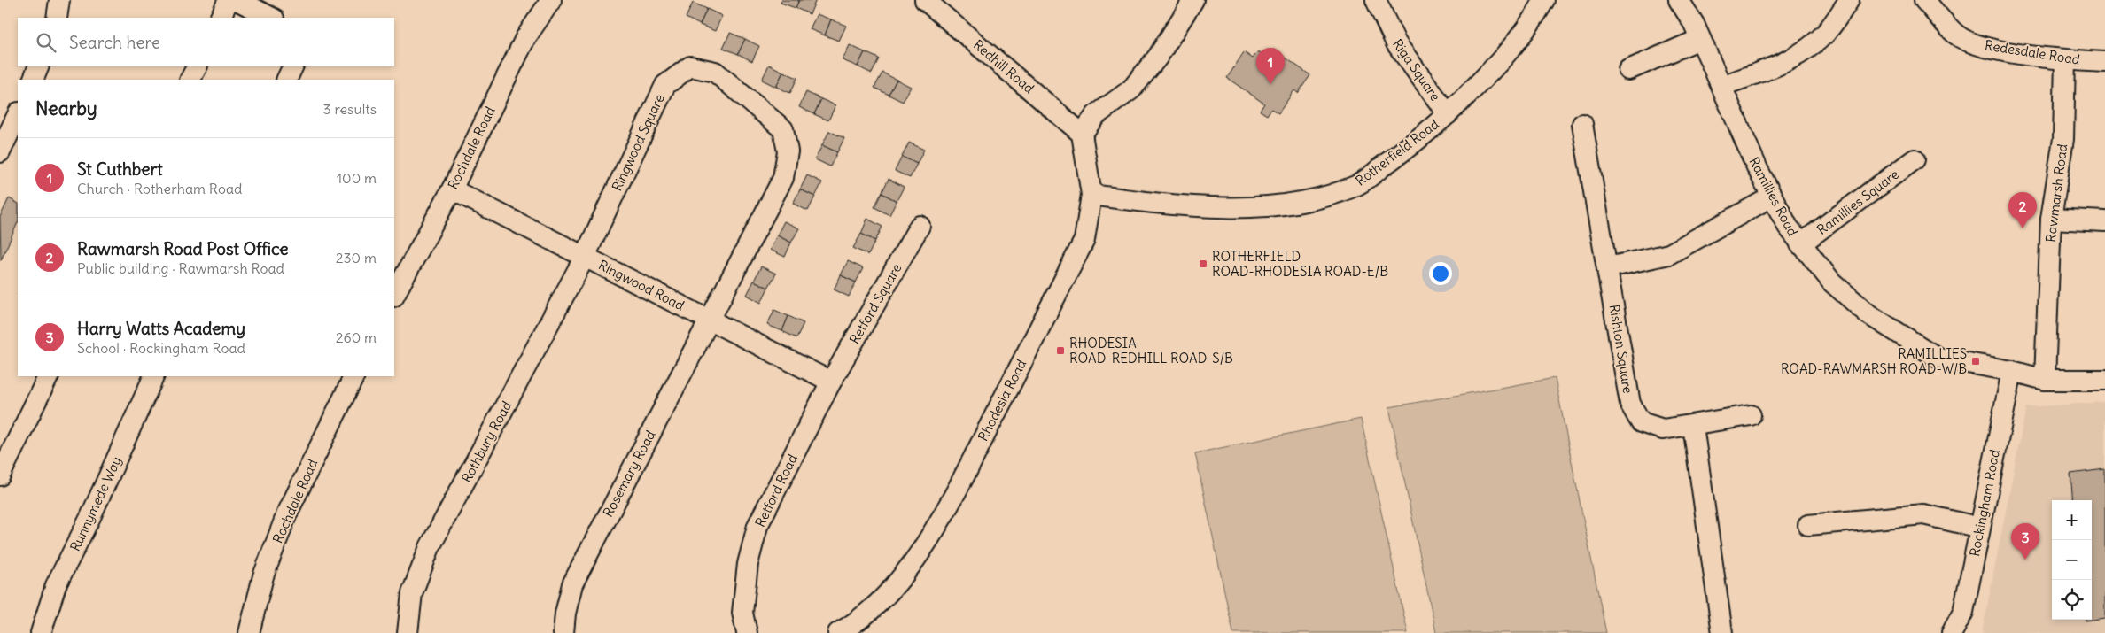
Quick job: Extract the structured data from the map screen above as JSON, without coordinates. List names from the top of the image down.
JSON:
{
  "streets": {
    "street": [
      "Redesdale Road",
      "Redhill Road",
      "Riga Square",
      "Ringwood Square",
      "Rochdale Road",
      "Rotherfield Road",
      "Rawmarsh Road",
      "Ramillies Road",
      "Ramillies Square",
      "Ringwood Road",
      "Retford Square",
      "Rishton Square",
      "Rhodesia Road",
      "Rothbury Road",
      "Rosemary Road",
      "Retford Road",
      "Rockingham Road",
      "Runnymede Way"
    ]
  },
  "crossings": [
    ["Redesdale Road", "Rawmarsh Road"],
    ["Redhill Road", "Rhodesia Road"],
    ["Riga Square", "Rotherfield Road"],
    ["Ringwood Square", "Ringwood Road"],
    ["Ringwood Square", "Rothbury Road"],
    ["Ringwood Square", "Rosemary Road"],
    ["Rochdale Road", "Ringwood Road"],
    ["Rotherfield Road", "Rhodesia Road"],
    ["Rawmarsh Road", "Ramillies Road"],
    ["Ramillies Road", "Ramillies Square"],
    ["Ramillies Road", "Rockingham Road"],
    ["Ringwood Road", "Retford Square"],
    ["Ringwood Road", "Rothbury Road"],
    ["Ringwood Road", "Rosemary Road"],
    ["Ringwood Road", "Retford Road"],
    ["Retford Square", "Retford Road"]
  ],
  "places": {
    "transit": ["ROTHERFIELD ROAD-RHODESIA ROAD-E/B", "RHODESIA ROAD-REDHILL ROAD-S/B", "RAMILLIES ROAD-RAWMARSH ROAD-W/B"]
  },
  "page": {
    "search": "Search here",
    "pins": ["1", "2", "3"],
    "heading": ["Nearby", "3 results"],
    "list": [
      {
        "mark": "1",
        "name": "St Cuthbert",
        "note": "Church · Rotherham Road",
        "value": "100 m"
      },
      {
        "mark": "2",
        "name": "Rawmarsh Road Post Office",
        "note": "Public building · Rawmarsh Road",
        "value": "230 m"
      },
      {
        "mark": "3",
        "name": "Harry Watts Academy",
        "note": "School · Rockingham Road",
        "value": "260 m"
      }
    ],
    "map_buttons": ["+", "−"]
  }
}
